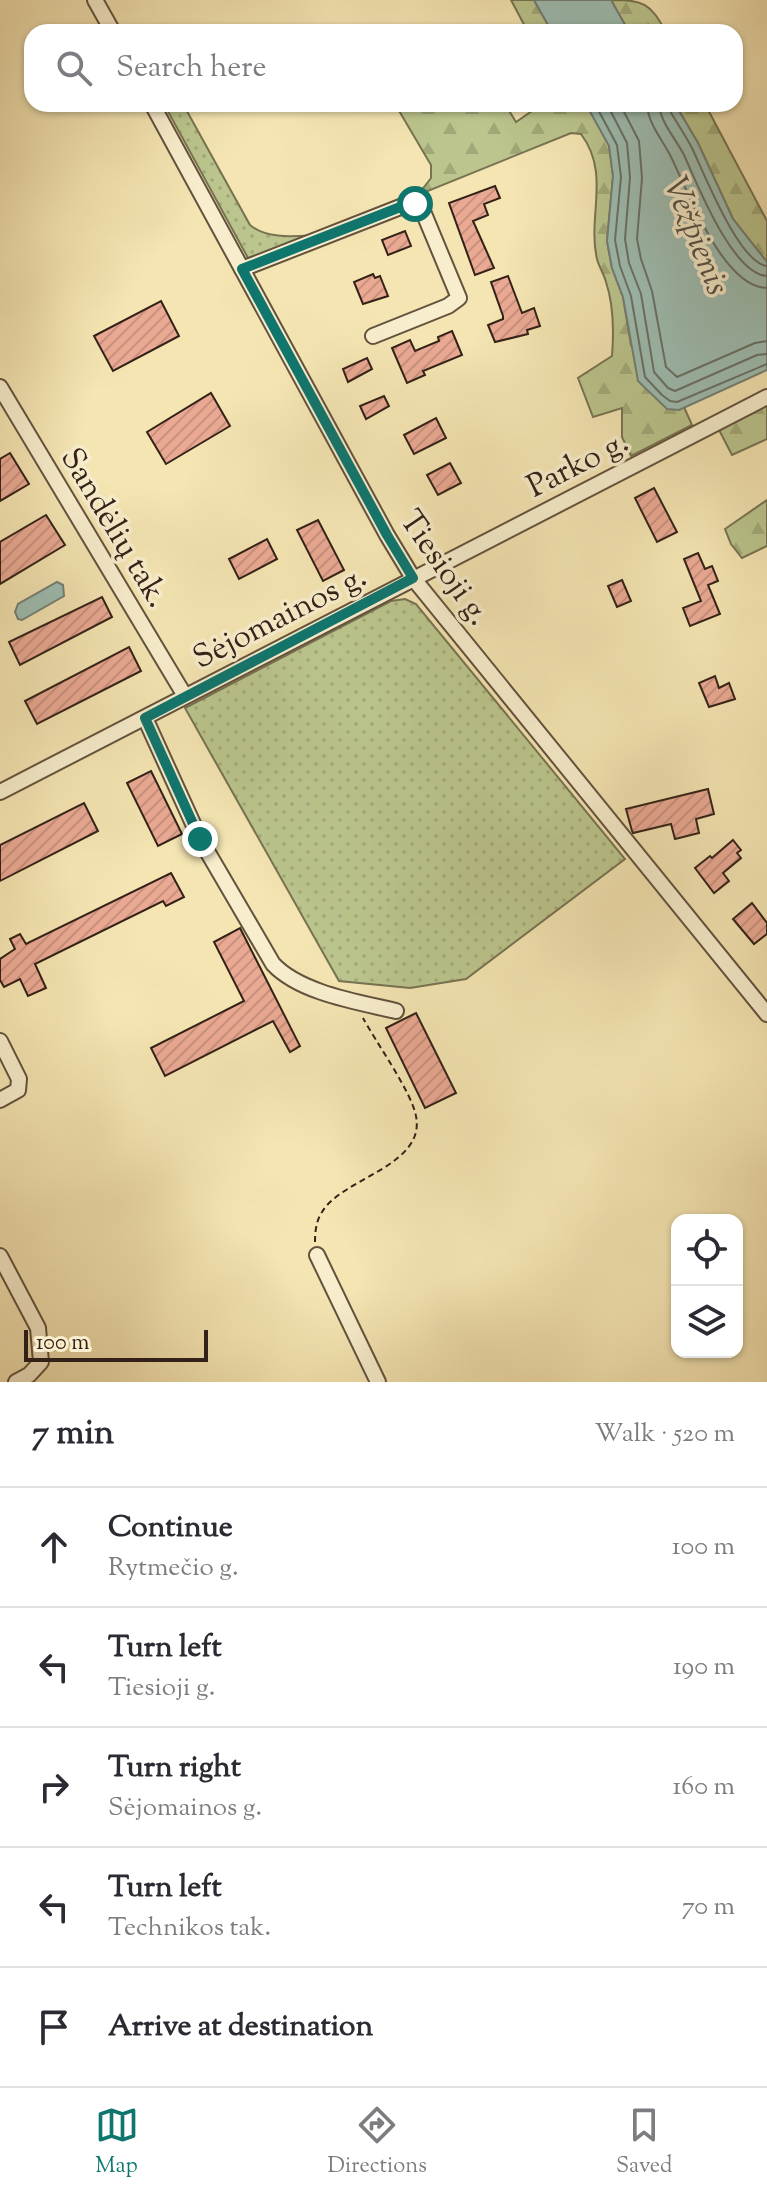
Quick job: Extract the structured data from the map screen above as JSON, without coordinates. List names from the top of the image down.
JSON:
{
  "streets": {
    "street": [
      "Parko g.",
      "Sandėlių tak.",
      "Tiesioji g.",
      "Sėjomainos g."
    ]
  },
  "crossings": [
    ["Parko g.", "Tiesioji g."],
    ["Parko g.", "Sėjomainos g."],
    ["Sandėlių tak.", "Sėjomainos g."],
    ["Tiesioji g.", "Sėjomainos g."]
  ],
  "water": ["Vėžpienis"],
  "scale_bar": "100 m",
  "page": {
    "search": "Search here",
    "scale": "100 m",
    "heading": ["7 min", "Walk · 520 m"],
    "list": [
      ["Continue", "Rytmečio g.", "100 m"],
      ["Turn left", "Tiesioji g.", "190 m"],
      ["Turn right", "Sėjomainos g.", "160 m"],
      ["Turn left", "Technikos tak.", "70 m"],
      "Arrive at destination"
    ],
    "nav": ["Map", "Directions", "Saved"]
  }
}
